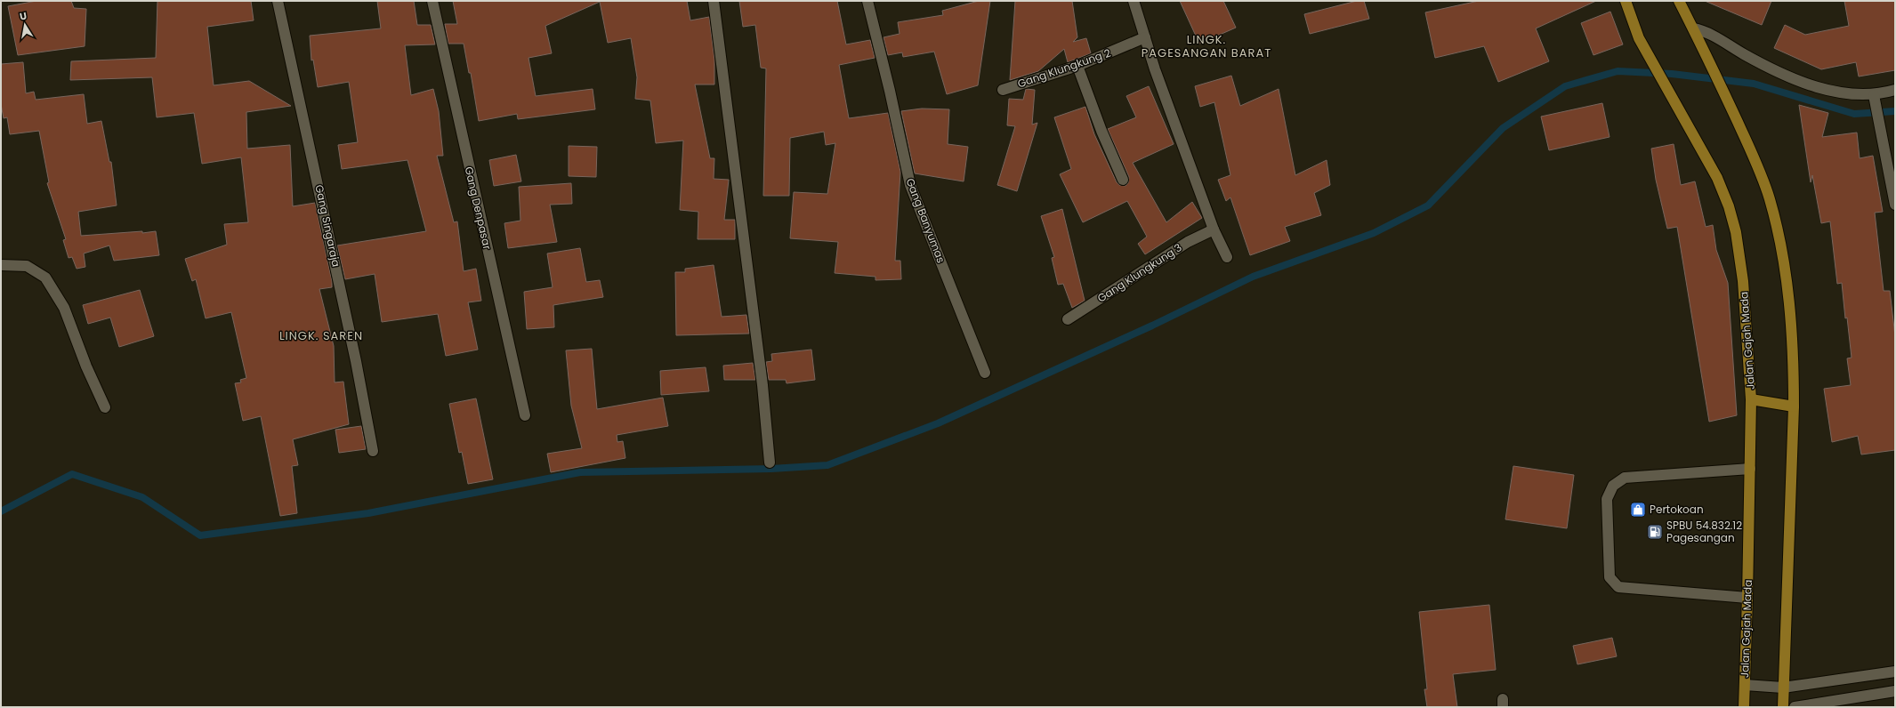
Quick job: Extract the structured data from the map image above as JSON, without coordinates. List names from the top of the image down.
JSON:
{
  "streets": {
    "main road": ["Jalan Gajah Mada"],
    "street": [
      "Gang Klungkung 2",
      "Gang Denpasar",
      "Gang Banyumas",
      "Gang Singaraja",
      "Gang Klungkung 3"
    ]
  },
  "districts": ["LINGK. PAGESANGAN BARAT", "LINGK. SAREN"],
  "places": {
    "shop": ["Pertokoan"],
    "fuel station": ["SPBU 54.832.12 Pagesangan"]
  },
  "north": "top"
}
